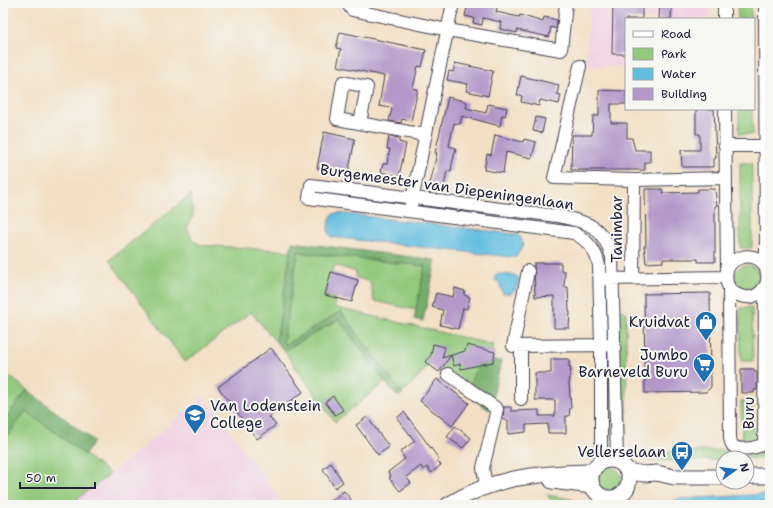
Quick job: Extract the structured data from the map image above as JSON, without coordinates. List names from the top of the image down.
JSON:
{
  "streets": {
    "street": ["Burgemeester van Diepeningenlaan", "Tanimbar", "Buru"]
  },
  "crossings": [
    ["Burgemeester van Diepeningenlaan", "Tanimbar"],
    ["Tanimbar", "Buru"]
  ],
  "places": {
    "shop": ["Kruidvat"],
    "supermarket": ["Jumbo Barneveld Buru"],
    "school or university": ["Van Lodenstein College"],
    "bus stop": ["Vellerselaan"]
  },
  "legend": [
    "Road",
    "Park",
    "Water",
    "Building"
  ],
  "scale_bar": "50 m",
  "north": "right"
}
